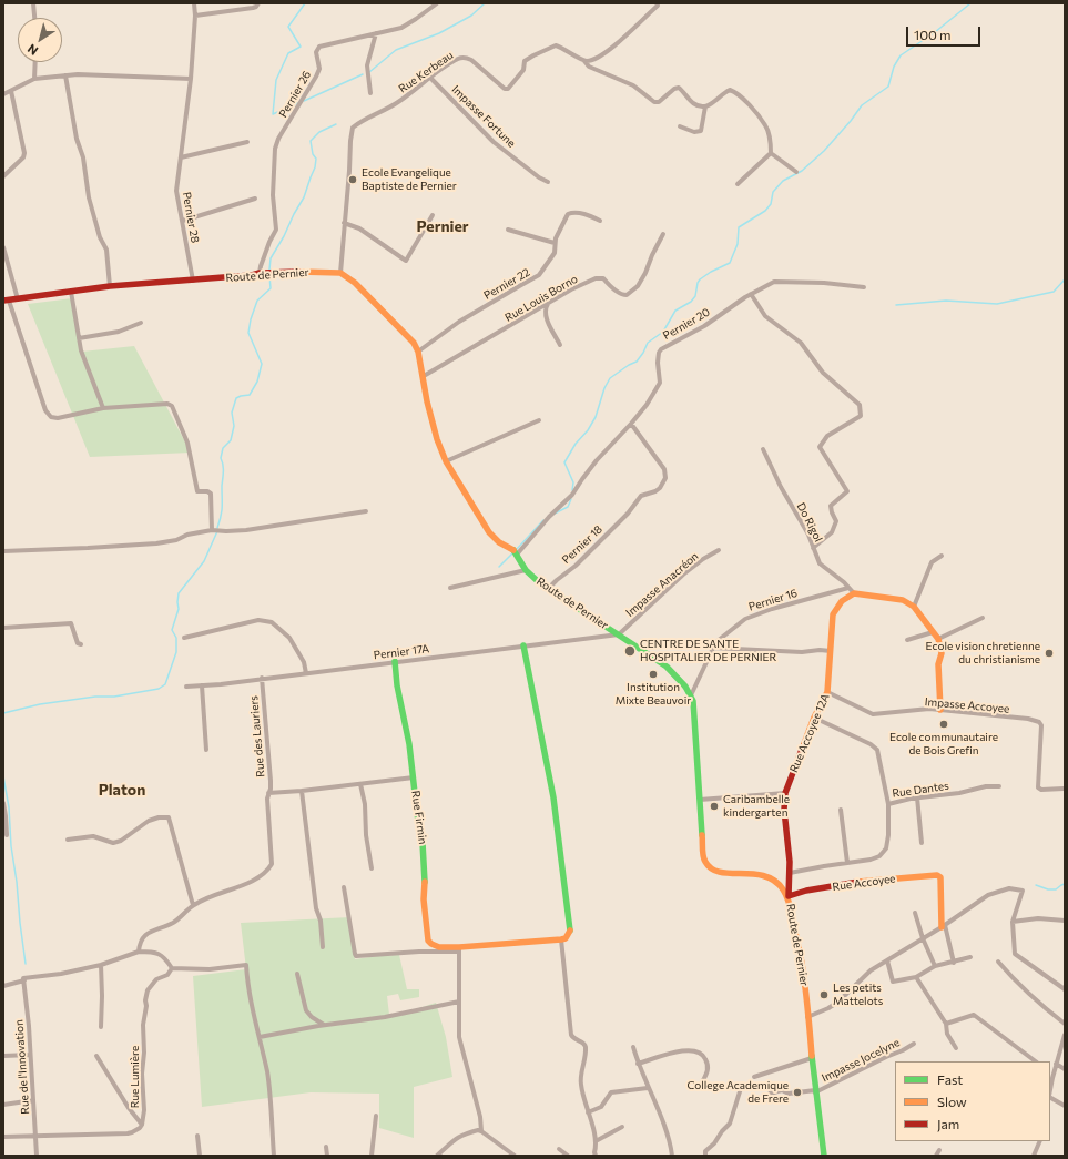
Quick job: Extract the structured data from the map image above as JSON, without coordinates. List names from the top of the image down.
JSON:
{
  "streets": {
    "street": [
      "Rue Kerbeau",
      "Pernier 26",
      "Impasse Fortune",
      "Pernier 28",
      "Route de Pernier",
      "Pernier 22",
      "Rue Louis Borno",
      "Pernier 20",
      "Do Rigol",
      "Pernier 18",
      "Impasse Anacréon",
      "Pernier 16",
      "Pernier 17A",
      "Impasse Accoyee",
      "Rue Accoyee 12A",
      "Rue des Lauriers",
      "Rue Dantes",
      "Rue Firmin",
      "Rue Accoyee",
      "Impasse Jocelyne",
      "Rue de l'Innovation",
      "Rue Lumière"
    ]
  },
  "crossings": [
    ["Rue Kerbeau", "Impasse Fortune"],
    ["Rue Kerbeau", "Route de Pernier"],
    ["Pernier 26", "Route de Pernier"],
    ["Pernier 28", "Route de Pernier"],
    ["Route de Pernier", "Pernier 22"],
    ["Route de Pernier", "Rue Louis Borno"],
    ["Route de Pernier", "Pernier 20"],
    ["Route de Pernier", "Pernier 18"],
    ["Route de Pernier", "Impasse Anacréon"],
    ["Route de Pernier", "Pernier 16"],
    ["Route de Pernier", "Pernier 17A"],
    ["Route de Pernier", "Rue Accoyee 12A"],
    ["Route de Pernier", "Rue Accoyee"],
    ["Route de Pernier", "Impasse Jocelyne"],
    ["Pernier 20", "Pernier 18"],
    ["Do Rigol", "Pernier 16"],
    ["Do Rigol", "Impasse Accoyee"],
    ["Do Rigol", "Rue Accoyee 12A"],
    ["Impasse Anacréon", "Pernier 17A"],
    ["Pernier 17A", "Rue des Lauriers"],
    ["Pernier 17A", "Rue Firmin"],
    ["Impasse Accoyee", "Rue Accoyee 12A"],
    ["Rue Accoyee 12A", "Rue Dantes"],
    ["Rue Accoyee 12A", "Rue Accoyee"],
    ["Rue de l'Innovation", "Rue Lumière"]
  ],
  "districts": ["Pernier", "Platon"],
  "places": [
    "Ecole Evangelique Baptiste de Pernier",
    "CENTRE DE SANTE HOSPITALIER DE PERNIER",
    "Ecole vision chretienne du christianisme",
    "Institution Mixte Beauvoir",
    "Ecole communautaire de Bois Grefin",
    "Caribambelle kindergarten",
    "Les petits Mattelots",
    "College Academique de Frere"
  ],
  "legend": ["Fast", "Slow", "Jam"],
  "scale_bar": "100 m",
  "north": "bottom left"
}
